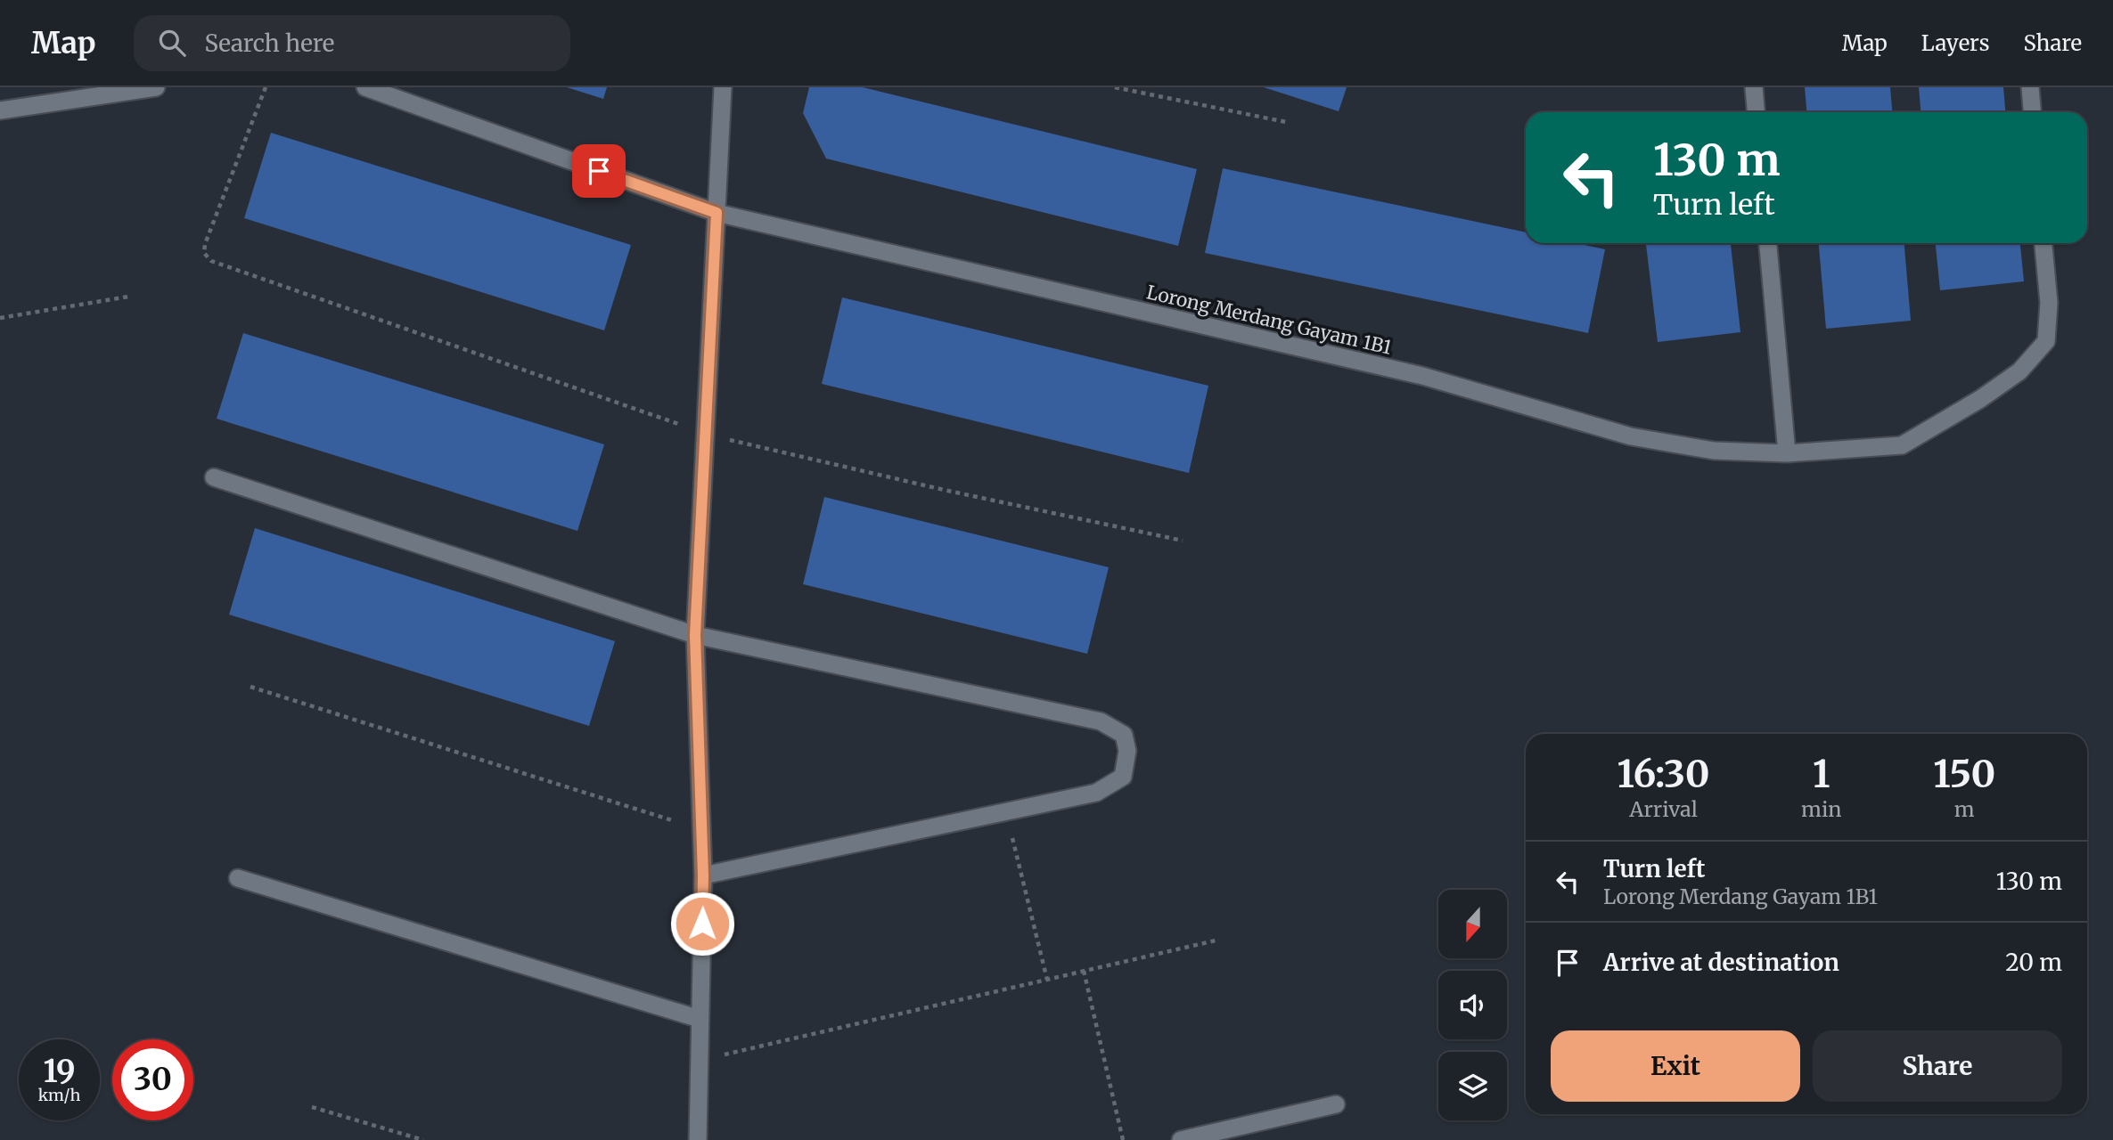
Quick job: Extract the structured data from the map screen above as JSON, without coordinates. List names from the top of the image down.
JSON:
{
  "streets": {
    "street": ["Lorong Merdang Gayam 1B1"]
  },
  "north": "bottom",
  "page": {
    "header": "Map",
    "search": "Search here",
    "nav": ["Map", "Layers", "Share"],
    "turn": ["130 m", "Turn left"],
    "eta": [
      "16:30",
      "Arrival",
      "1",
      "min",
      "150",
      "m"
    ],
    "list": [
      {
        "name": "Turn left",
        "note": "Lorong Merdang Gayam 1B1",
        "value": "130 m"
      },
      {
        "name": "Arrive at destination",
        "value": "20 m"
      }
    ],
    "buttons": ["Exit", "Share"],
    "speed": "19 km/h",
    "limit": "30"
  }
}
